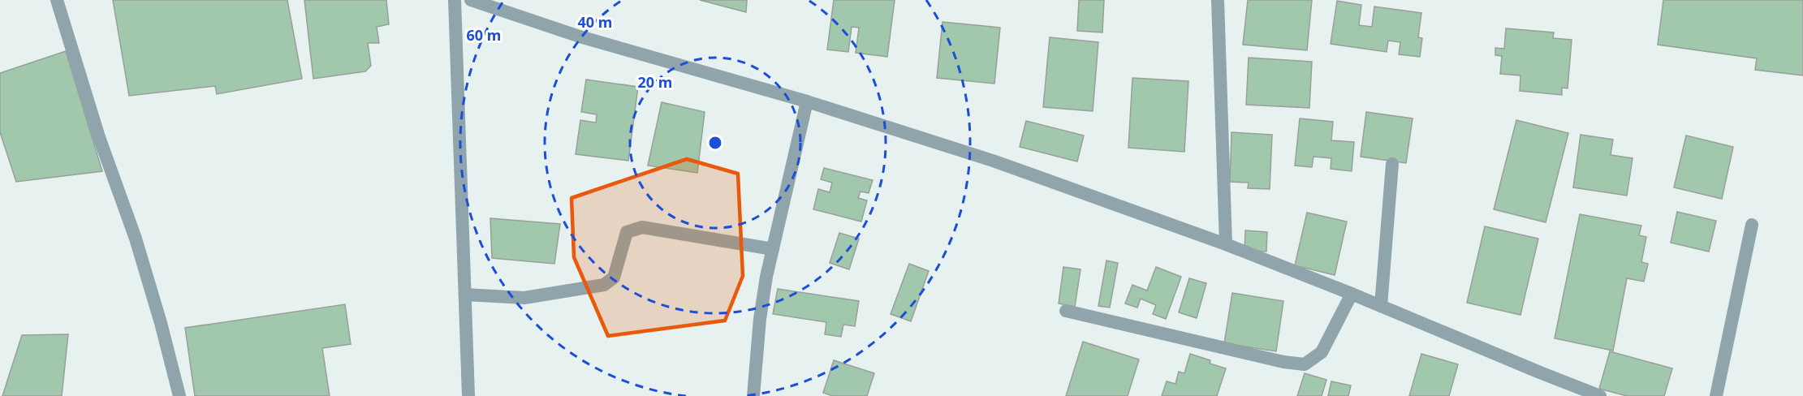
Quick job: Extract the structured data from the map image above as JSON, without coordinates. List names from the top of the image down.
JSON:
{
  "rings": ["40 m", "60 m", "20 m"]
}
